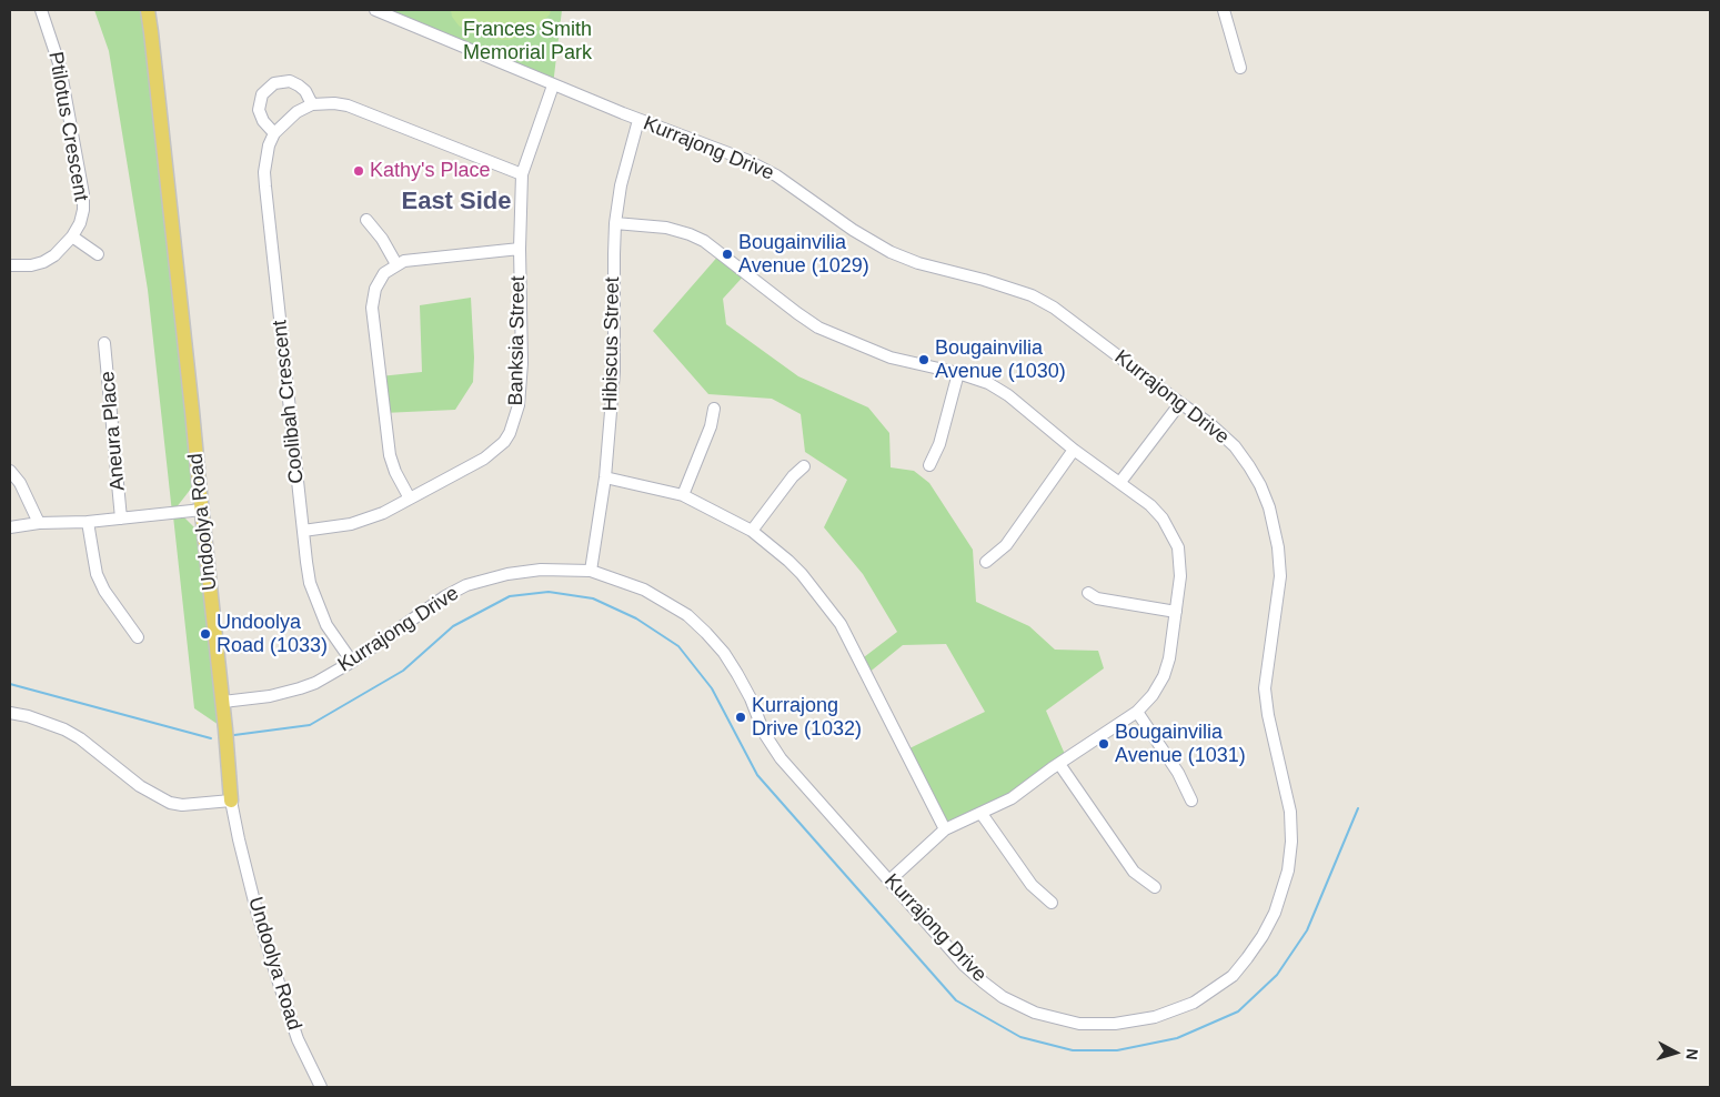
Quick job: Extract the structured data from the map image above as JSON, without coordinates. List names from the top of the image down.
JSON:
{
  "streets": {
    "main road": ["Undoolya Road"],
    "street": [
      "Ptilotus Crescent",
      "Kurrajong Drive",
      "Banksia Street",
      "Hibiscus Street",
      "Coolibah Crescent",
      "Aneura Place"
    ]
  },
  "crossings": [
    ["Kurrajong Drive", "Banksia Street"],
    ["Kurrajong Drive", "Hibiscus Street"],
    ["Kurrajong Drive", "Coolibah Crescent"],
    ["Kurrajong Drive", "Undoolya Road"],
    ["Banksia Street", "Coolibah Crescent"]
  ],
  "districts": ["East Side"],
  "parks": ["Frances Smith Memorial Park"],
  "places": [
    "Kathy's Place",
    "Bougainvilia Avenue (1029)",
    "Bougainvilia Avenue (1030)",
    "Undoolya Road (1033)",
    "Kurrajong Drive (1032)",
    "Bougainvilia Avenue (1031)"
  ],
  "north": "right"
}
